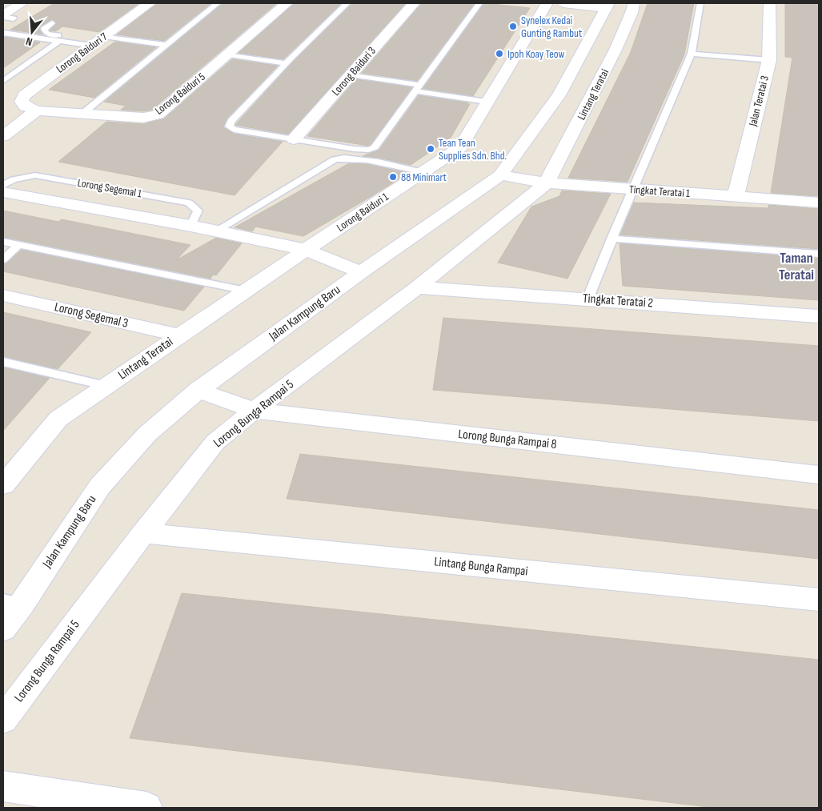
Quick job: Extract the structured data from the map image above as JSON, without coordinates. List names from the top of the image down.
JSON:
{
  "streets": {
    "street": [
      "Lorong Baiduri 7",
      "Lorong Baiduri 3",
      "Lorong Baiduri 5",
      "Lintang Teratai",
      "Jalan Teratai 3",
      "Lorong Segemal 1",
      "Tingkat Teratai 1",
      "Lorong Baiduri 1",
      "Tingkat Teratai 2",
      "Jalan Kampung Baru",
      "Lorong Segemal 3",
      "Lorong Bunga Rampai 5",
      "Lorong Bunga Rampai 8",
      "Lintang Bunga Rampai"
    ]
  },
  "crossings": [
    ["Lorong Baiduri 7", "Lorong Baiduri 5"],
    ["Lintang Teratai", "Lorong Segemal 1"],
    ["Lintang Teratai", "Tingkat Teratai 1"],
    ["Lintang Teratai", "Lorong Baiduri 1"],
    ["Lintang Teratai", "Lorong Segemal 3"],
    ["Lintang Teratai", "Lorong Bunga Rampai 5"],
    ["Jalan Teratai 3", "Tingkat Teratai 1"],
    ["Lorong Segemal 1", "Lorong Baiduri 1"],
    ["Lorong Segemal 1", "Jalan Kampung Baru"],
    ["Tingkat Teratai 1", "Jalan Kampung Baru"],
    ["Tingkat Teratai 1", "Lorong Bunga Rampai 5"],
    ["Tingkat Teratai 2", "Lorong Bunga Rampai 5"],
    ["Jalan Kampung Baru", "Lorong Bunga Rampai 8"],
    ["Lorong Bunga Rampai 5", "Lorong Bunga Rampai 8"],
    ["Lorong Bunga Rampai 5", "Lintang Bunga Rampai"]
  ],
  "districts": ["Taman Teratai"],
  "places": [
    "Synelex Kedai Gunting Rambut",
    "Ipoh Koay Teow",
    "Tean Tean Supplies Sdn. Bhd.",
    "88 Minimart"
  ],
  "north": "bottom"
}
